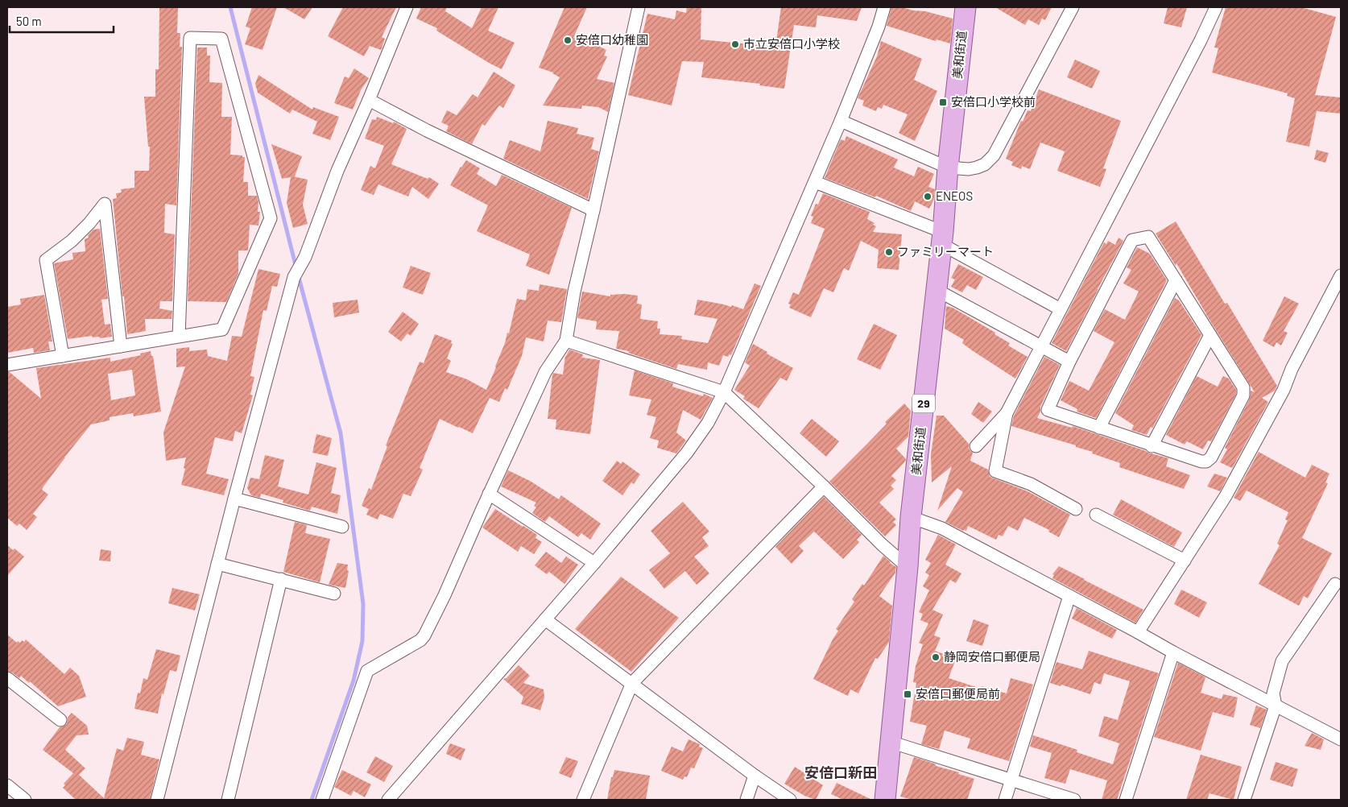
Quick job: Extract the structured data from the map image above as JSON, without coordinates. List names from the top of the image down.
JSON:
{
  "streets": {
    "main road": ["美和街道", "29"]
  },
  "districts": ["安倍口新田"],
  "places": {
    "other": [
      "安倍口幼稚園",
      "市立安倍口小学校",
      "ENEOS",
      "ファミリーマート",
      "静岡安倍口郵便局"
    ],
    "transit": ["安倍口小学校前", "安倍口郵便局前"]
  },
  "scale_bar": "50 m"
}
